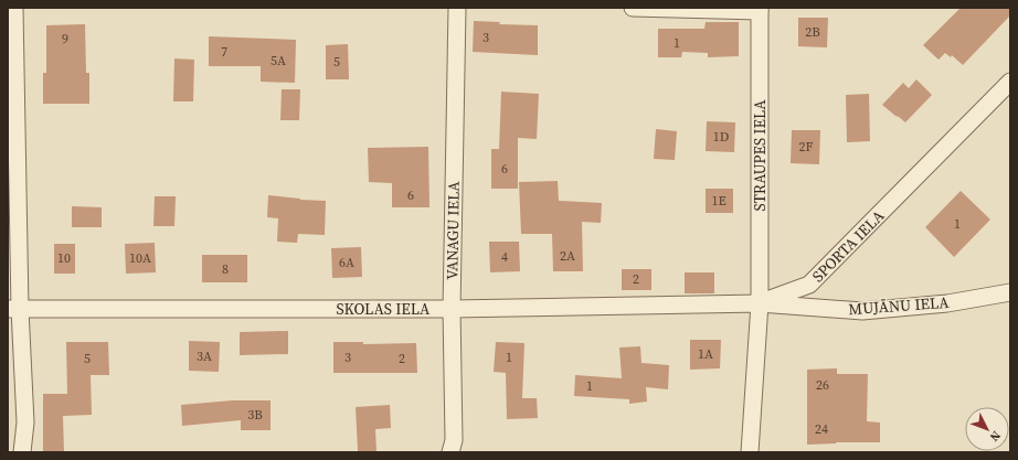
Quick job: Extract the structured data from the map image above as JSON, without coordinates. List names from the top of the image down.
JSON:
{
  "streets": {
    "street": [
      "STRAUPES IELA",
      "VANAGU IELA",
      "SPORTA IELA",
      "MUJĀNU IELA",
      "SKOLAS IELA"
    ]
  },
  "crossings": [
    ["STRAUPES IELA", "SPORTA IELA"],
    ["STRAUPES IELA", "MUJĀNU IELA"],
    ["STRAUPES IELA", "SKOLAS IELA"],
    ["VANAGU IELA", "SKOLAS IELA"],
    ["SPORTA IELA", "MUJĀNU IELA"],
    ["SPORTA IELA", "SKOLAS IELA"],
    ["MUJĀNU IELA", "SKOLAS IELA"]
  ],
  "house_numbers": [
    "2B",
    "3",
    "9",
    "1",
    "7",
    "5A",
    "5",
    "1D",
    "2F",
    "6",
    "6",
    "1E",
    "1",
    "2A",
    "4",
    "10",
    "10A",
    "6A",
    "8",
    "2",
    "1A",
    "3A",
    "3",
    "1",
    "5",
    "2",
    "26",
    "1",
    "3B",
    "24"
  ],
  "north": "bottom right"
}
